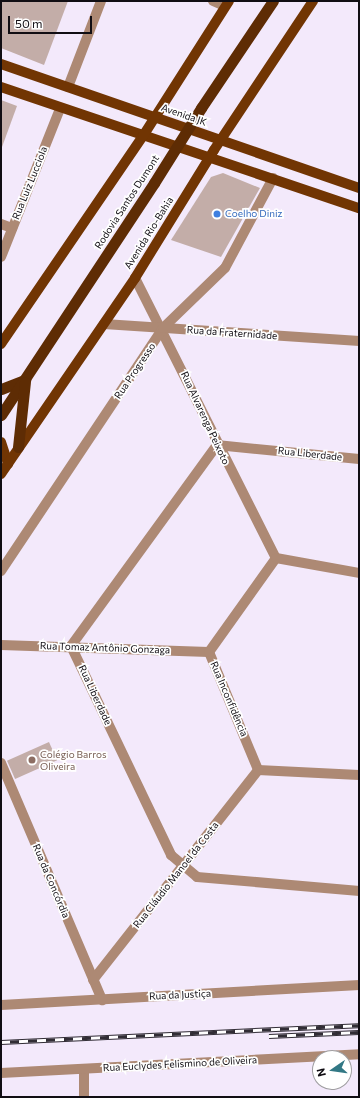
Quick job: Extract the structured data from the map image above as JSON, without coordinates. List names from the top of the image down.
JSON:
{
  "streets": {
    "highway": ["Rodovia Santos Dumont"],
    "main road": ["Avenida JK", "Avenida Rio-Bahia"],
    "street": [
      "Rua Luiz Lucciola",
      "Rua da Fraternidade",
      "Rua Progresso",
      "Rua Alvarenga Peixoto",
      "Rua Liberdade",
      "Rua Tomaz Antônio Gonzaga",
      "Rua Inconfidência",
      "Rua Cláudio Manoel da Costa",
      "Rua da Concórdia",
      "Rua da Justiça",
      "Rua Euclydes Felismino de Oliveira"
    ]
  },
  "crossings": [
    ["Avenida JK", "Avenida Rio-Bahia"],
    ["Avenida Rio-Bahia", "Rua da Fraternidade"],
    ["Avenida Rio-Bahia", "Rua Alvarenga Peixoto"],
    ["Rua da Fraternidade", "Rua Progresso"],
    ["Rua da Fraternidade", "Rua Alvarenga Peixoto"],
    ["Rua Progresso", "Rua Alvarenga Peixoto"],
    ["Rua Alvarenga Peixoto", "Rua Liberdade"],
    ["Rua Alvarenga Peixoto", "Rua Inconfidência"],
    ["Rua Liberdade", "Rua Tomaz Antônio Gonzaga"],
    ["Rua Liberdade", "Rua Cláudio Manoel da Costa"],
    ["Rua Tomaz Antônio Gonzaga", "Rua Inconfidência"],
    ["Rua Inconfidência", "Rua Cláudio Manoel da Costa"],
    ["Rua Cláudio Manoel da Costa", "Rua da Concórdia"],
    ["Rua da Concórdia", "Rua da Justiça"]
  ],
  "places": ["Coelho Diniz", "Colégio Barros Oliveira"],
  "scale_bar": "50 m",
  "north": "left"
}
